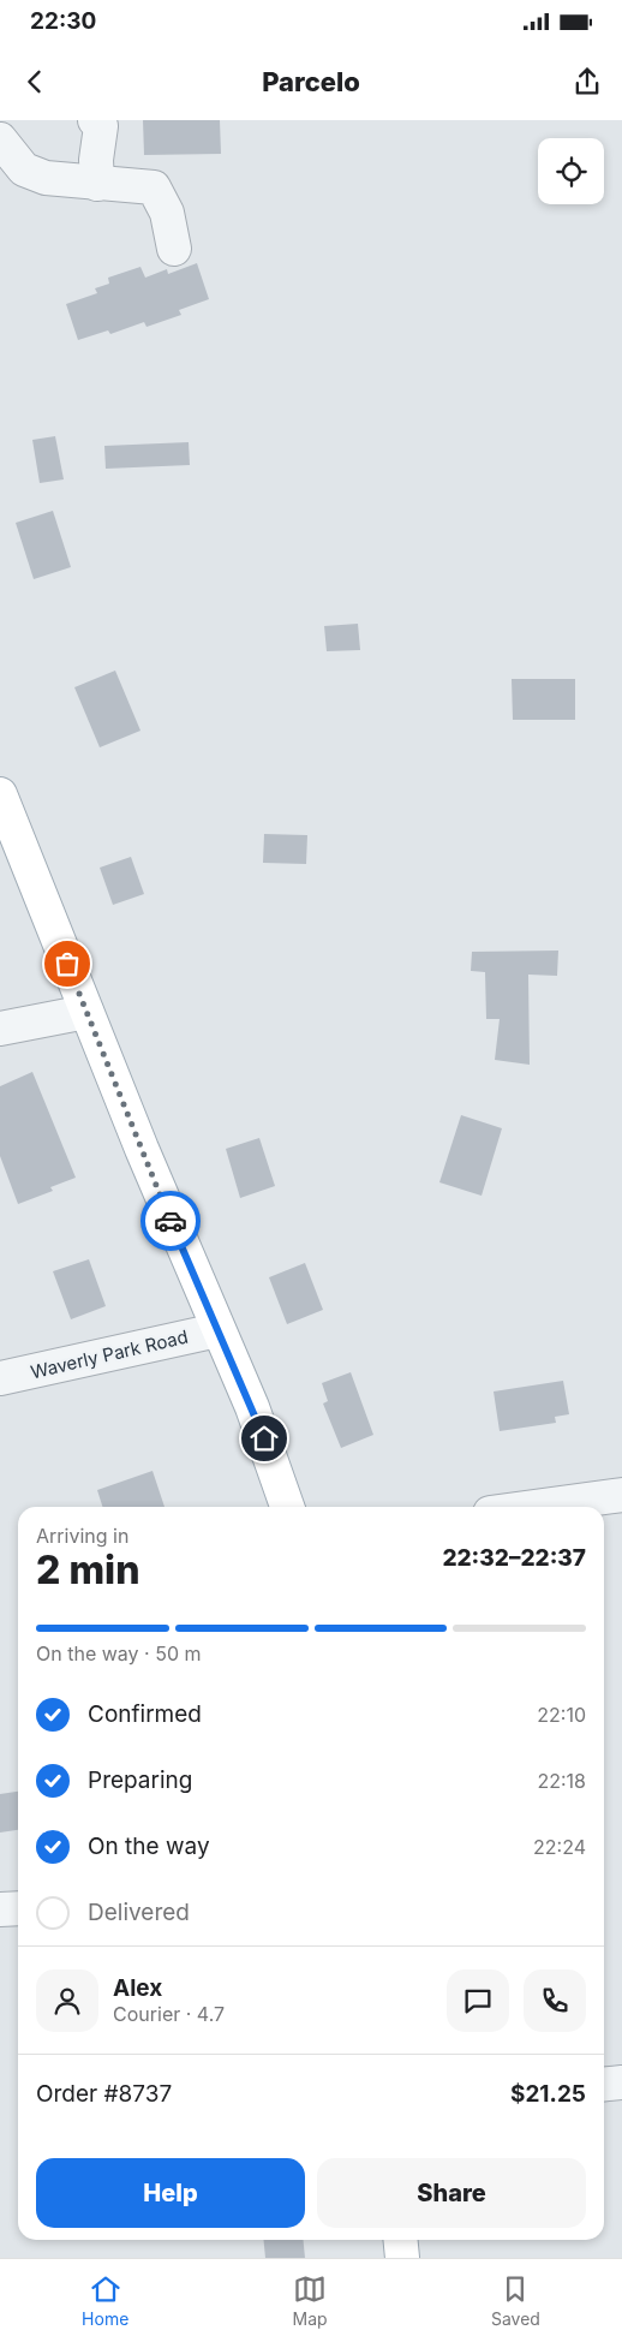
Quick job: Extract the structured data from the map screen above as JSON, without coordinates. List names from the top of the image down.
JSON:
{
  "streets": {
    "street": ["Waverly Park Road"]
  },
  "page": {
    "status": "22:30",
    "header": "Parcelo",
    "heading": ["2 min", "Arriving in", "22:32–22:37"],
    "panel": [
      "Alex",
      "Courier · 4.7",
      "Order #8737",
      "$21.25"
    ],
    "bar": "On the way · 50 m",
    "list": [
      ["Confirmed", "22:10"],
      ["Preparing", "22:18"],
      ["On the way", "22:24"],
      "Delivered"
    ],
    "buttons": ["Help", "Share"],
    "tabs": ["Home", "Map", "Saved"]
  }
}
